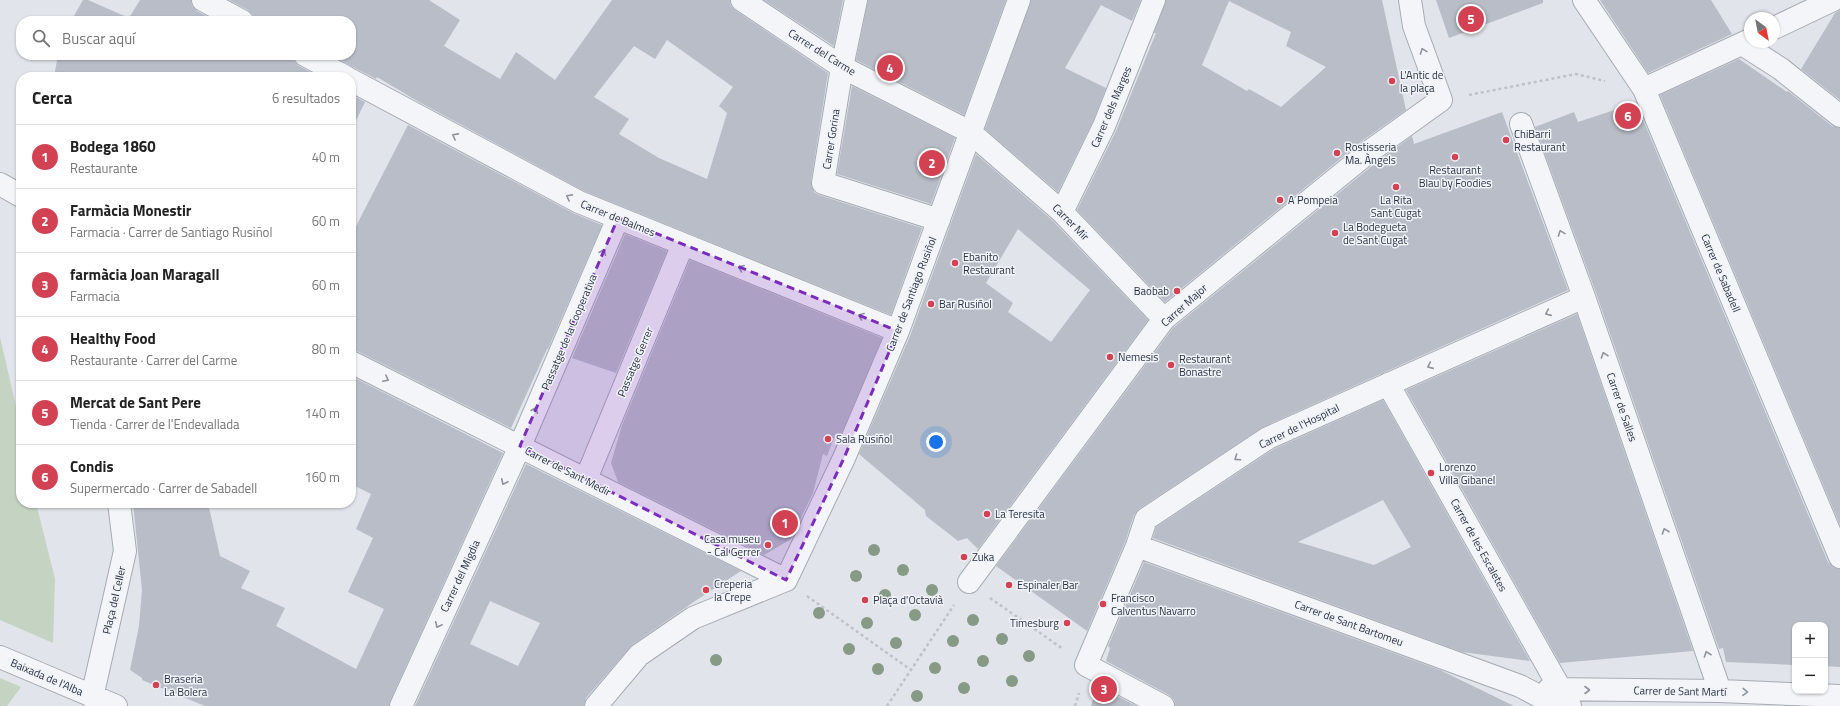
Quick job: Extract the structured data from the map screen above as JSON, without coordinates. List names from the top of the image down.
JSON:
{
  "streets": {
    "street": [
      "Carrer del Carme",
      "Carrer dels Marges",
      "Carrer Gorina",
      "Carrer de Balmes",
      "Carrer Mir",
      "Carrer de Sabadell",
      "Carrer de Santiago Rusiñol",
      "Carrer Major",
      "Passatge de la Cooperativa",
      "Passatge Gerrer",
      "Carrer de Salles",
      "Carrer de l'Hospital",
      "Carrer de Sant Medir",
      "Carrer de les Escaletes",
      "Carrer del Migdia",
      "Plaça del Celler",
      "Carrer de Sant Bartomeu",
      "Baixada de l'Alba",
      "Carrer de Sant Martí"
    ]
  },
  "crossings": [
    ["Carrer del Carme", "Carrer Gorina"],
    ["Carrer del Carme", "Carrer Mir"],
    ["Carrer del Carme", "Carrer de Santiago Rusiñol"],
    ["Carrer dels Marges", "Carrer Mir"],
    ["Carrer Gorina", "Carrer de Santiago Rusiñol"],
    ["Carrer de Balmes", "Carrer de Santiago Rusiñol"],
    ["Carrer de Balmes", "Passatge de la Cooperativa"],
    ["Carrer de Balmes", "Passatge Gerrer"],
    ["Carrer Mir", "Carrer de Santiago Rusiñol"],
    ["Carrer Mir", "Carrer Major"],
    ["Carrer de Santiago Rusiñol", "Carrer de Sant Medir"],
    ["Passatge de la Cooperativa", "Carrer de Sant Medir"],
    ["Passatge de la Cooperativa", "Carrer del Migdia"],
    ["Passatge Gerrer", "Carrer de Sant Medir"],
    ["Carrer de Salles", "Carrer de l'Hospital"],
    ["Carrer de Salles", "Carrer de Sant Martí"],
    ["Carrer de l'Hospital", "Carrer de les Escaletes"],
    ["Carrer de l'Hospital", "Carrer de Sant Bartomeu"],
    ["Carrer de Sant Medir", "Carrer del Migdia"],
    ["Carrer de les Escaletes", "Carrer de Sant Martí"],
    ["Plaça del Celler", "Baixada de l'Alba"],
    ["Carrer de Sant Bartomeu", "Carrer de Sant Martí"]
  ],
  "one_way": [
    "Carrer de Balmes",
    "Passatge de la Cooperativa",
    "Carrer de Salles",
    "Carrer de l'Hospital",
    "Carrer de Sant Medir",
    "Carrer del Migdia",
    "Carrer de Sant Martí"
  ],
  "places": [
    "L'Antic de la plaça",
    "ChiBarri Restaurant",
    "Rostisseria Ma. Àngels",
    "Restaurant Blau by Foodies",
    "La Rita Sant Cugat",
    "A Pompeia",
    "La Bodegueta de Sant Cugat",
    "Ebanito Restaurant",
    "Baobab",
    "Bar Rusiñol",
    "Nemesis",
    "Restaurant Bonastre",
    "Sala Rusiñol",
    "Lorenzo Villa Gibanel",
    "La Teresita",
    "Casa museu - Cal Gerrer",
    "Zuka",
    "Espinaler Bar",
    "Creperia la Crepe",
    "Plaça d'Octavià",
    "Francisco Calventus Navarro",
    "Timesburg",
    "Braseria La Bolera"
  ],
  "north": "bottom right",
  "page": {
    "pins": [
      "5",
      "4",
      "6",
      "2",
      "1",
      "3"
    ],
    "search": "Buscar aquí",
    "heading": ["Cerca", "6 resultados"],
    "list": [
      {
        "mark": "1",
        "name": "Bodega 1860",
        "note": "Restaurante",
        "value": "40 m"
      },
      {
        "mark": "2",
        "name": "Farmàcia Monestir",
        "note": "Farmacia · Carrer de Santiago Rusiñol",
        "value": "60 m"
      },
      {
        "mark": "3",
        "name": "farmàcia Joan Maragall",
        "note": "Farmacia",
        "value": "60 m"
      },
      {
        "mark": "4",
        "name": "Healthy Food",
        "note": "Restaurante · Carrer del Carme",
        "value": "80 m"
      },
      {
        "mark": "5",
        "name": "Mercat de Sant Pere",
        "note": "Tienda · Carrer de l'Endevallada",
        "value": "140 m"
      },
      {
        "mark": "6",
        "name": "Condis",
        "note": "Supermercado · Carrer de Sabadell",
        "value": "160 m"
      }
    ],
    "map_buttons": ["+", "−"]
  }
}
